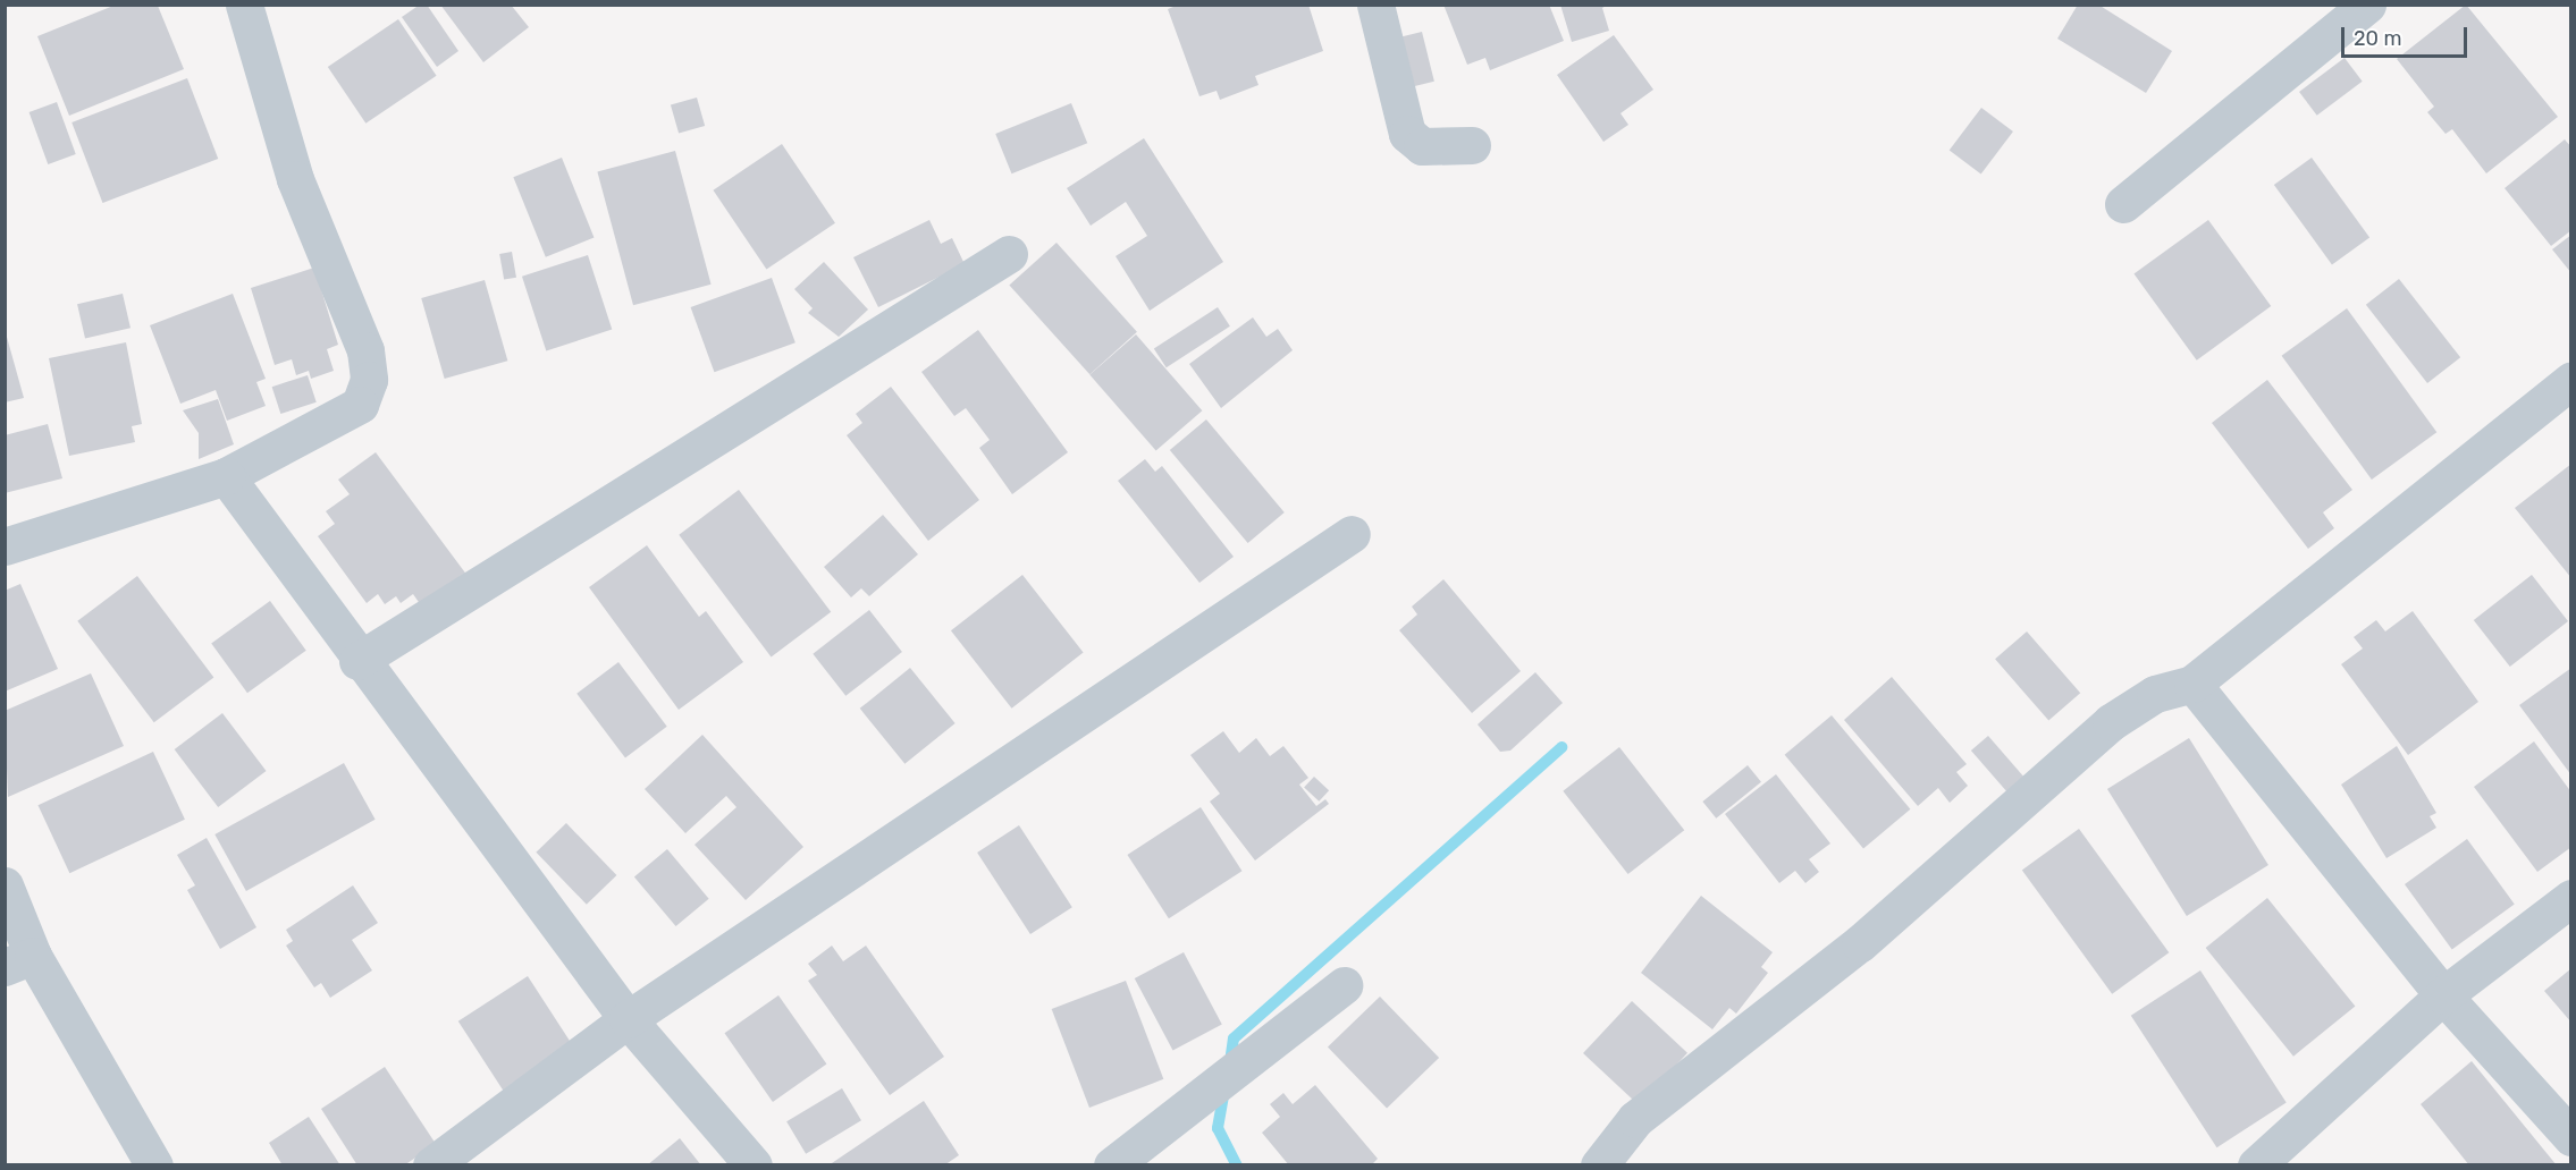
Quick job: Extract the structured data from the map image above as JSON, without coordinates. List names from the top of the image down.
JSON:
{
  "scale_bar": "20 m"
}
